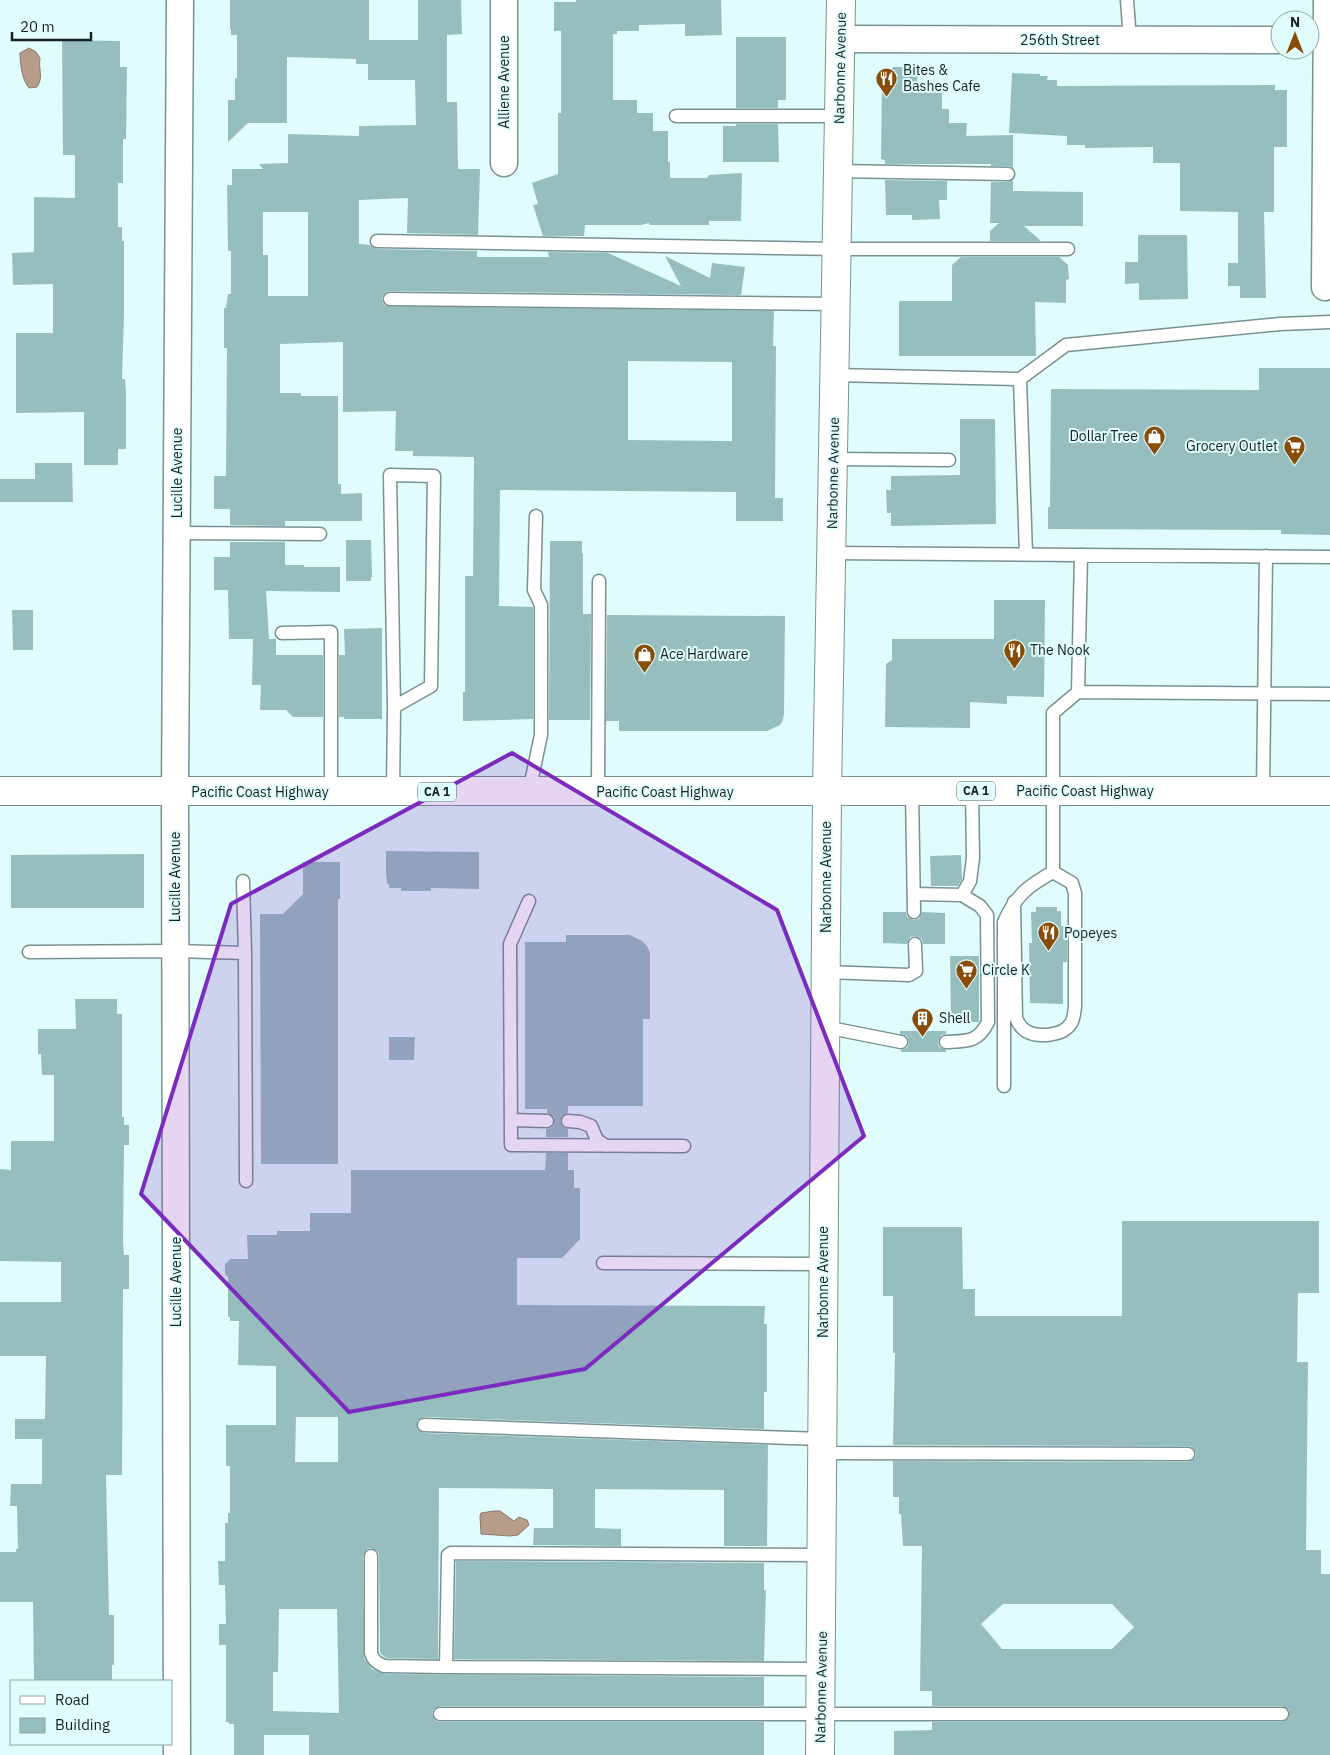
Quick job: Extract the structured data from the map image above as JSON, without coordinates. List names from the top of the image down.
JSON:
{
  "streets": {
    "main road": ["Narbonne Avenue", "CA 1", "Pacific Coast Highway"],
    "street": ["256th Street", "Alliene Avenue", "Lucille Avenue"]
  },
  "crossings": [
    ["256th Street", "Narbonne Avenue"],
    ["Narbonne Avenue", "Pacific Coast Highway"],
    ["Lucille Avenue", "Pacific Coast Highway"]
  ],
  "places": {
    "restaurant": ["Bites & Bashes Cafe", "The Nook", "Popeyes"],
    "shop": ["Dollar Tree", "Ace Hardware"],
    "supermarket": ["Grocery Outlet", "Circle K"],
    "building": ["Shell"]
  },
  "legend": ["Road", "Building"],
  "scale_bar": "20 m",
  "north": "top"
}
